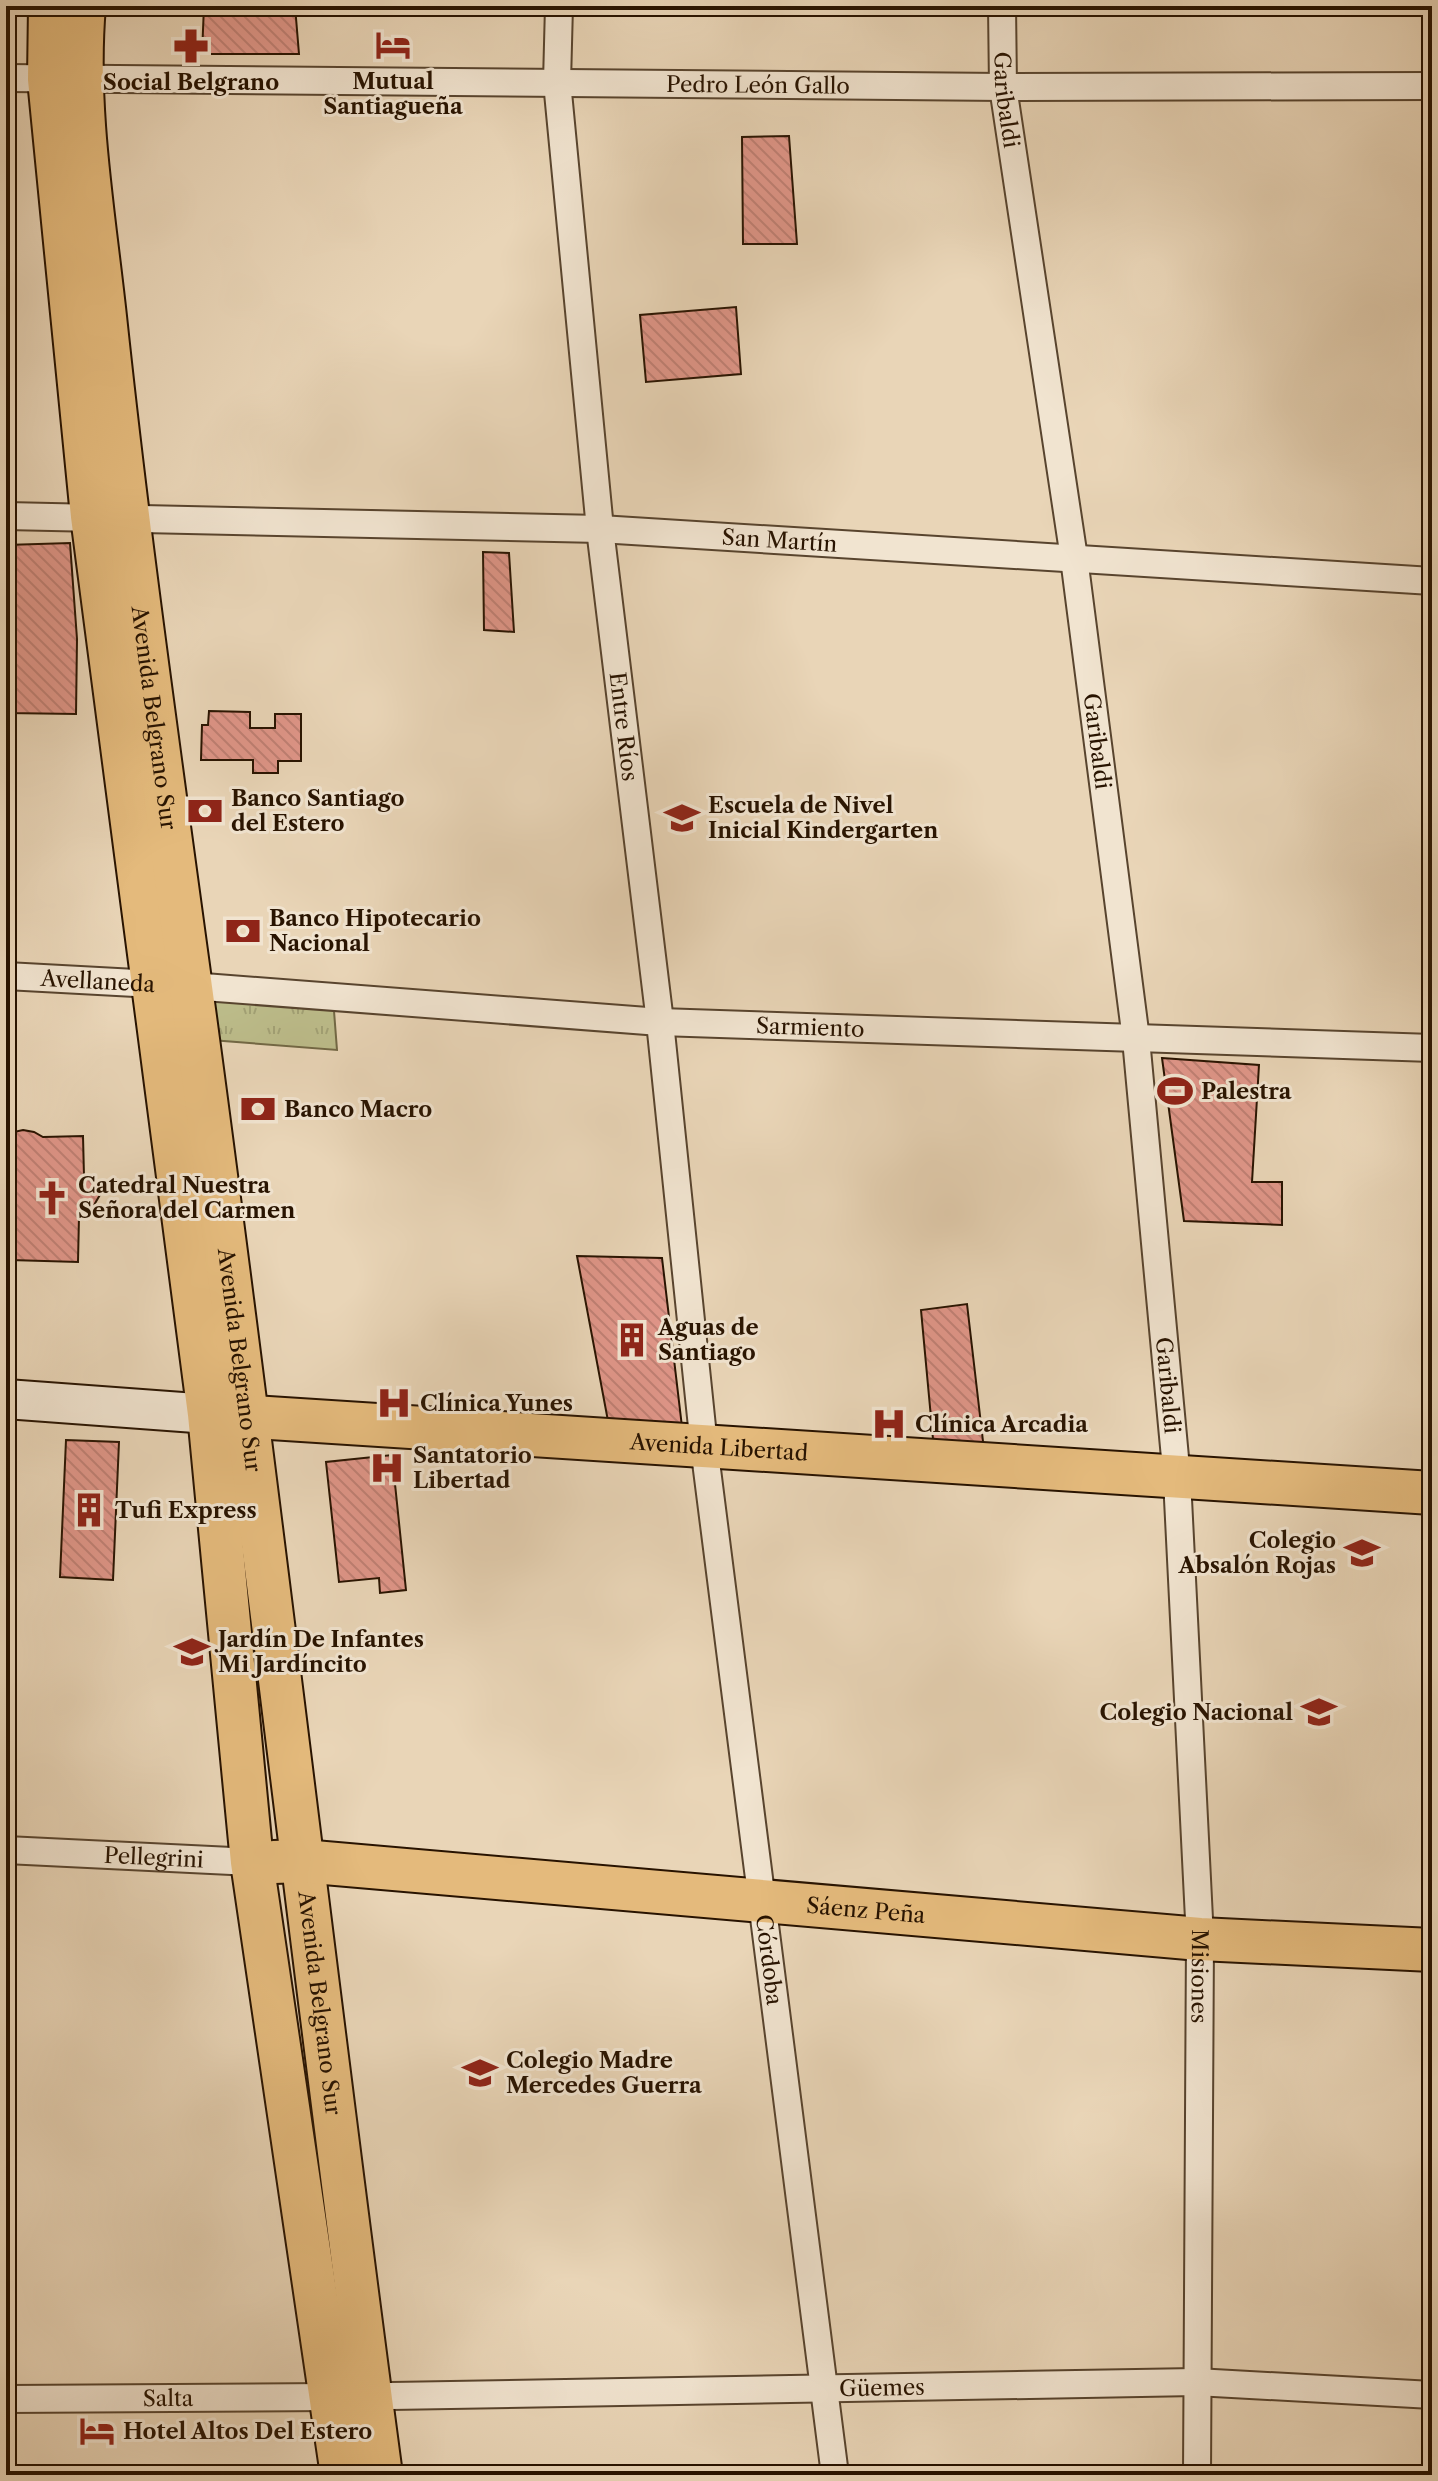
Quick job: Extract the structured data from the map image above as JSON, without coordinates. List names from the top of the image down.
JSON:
{
  "streets": {
    "main road": [
      "Avenida Belgrano Sur",
      "Avenida Libertad",
      "Pellegrini",
      "Sáenz Peña"
    ],
    "street": [
      "Pedro León Gallo",
      "Garibaldi",
      "San Martín",
      "Entre Ríos",
      "Avellaneda",
      "Sarmiento",
      "Córdoba",
      "Misiones",
      "Güemes",
      "Salta"
    ]
  },
  "crossings": [
    ["Pedro León Gallo", "Garibaldi"],
    ["Pedro León Gallo", "Avenida Belgrano Sur"],
    ["Pedro León Gallo", "Entre Ríos"],
    ["Garibaldi", "San Martín"],
    ["Garibaldi", "Sarmiento"],
    ["Garibaldi", "Avenida Libertad"],
    ["Garibaldi", "Misiones"],
    ["San Martín", "Avenida Belgrano Sur"],
    ["San Martín", "Entre Ríos"],
    ["Avenida Belgrano Sur", "Avellaneda"],
    ["Avenida Belgrano Sur", "Sarmiento"],
    ["Avenida Belgrano Sur", "Avenida Libertad"],
    ["Avenida Belgrano Sur", "Pellegrini"],
    ["Avenida Belgrano Sur", "Sáenz Peña"],
    ["Avenida Belgrano Sur", "Güemes"],
    ["Avenida Belgrano Sur", "Salta"],
    ["Entre Ríos", "Sarmiento"],
    ["Entre Ríos", "Avenida Libertad"],
    ["Entre Ríos", "Córdoba"],
    ["Avellaneda", "Sarmiento"],
    ["Avenida Libertad", "Córdoba"],
    ["Avenida Libertad", "Misiones"],
    ["Pellegrini", "Sáenz Peña"],
    ["Sáenz Peña", "Córdoba"],
    ["Sáenz Peña", "Misiones"],
    ["Córdoba", "Güemes"],
    ["Misiones", "Güemes"],
    ["Güemes", "Salta"]
  ],
  "places": {
    "hotel": ["Mutual Santiagueña", "Hotel Altos Del Estero"],
    "pharmacy": ["Social Belgrano"],
    "bank": ["Banco Santiago del Estero", "Banco Hipotecario Nacional", "Banco Macro"],
    "school or university": [
      "Escuela de Nivel Inicial Kindergarten",
      "Colegio Absalón Rojas",
      "Jardín De Infantes Mi Jardíncito",
      "Colegio Nacional",
      "Colegio Madre Mercedes Guerra"
    ],
    "sports": ["Palestra"],
    "church": ["Catedral Nuestra Señora del Carmen"],
    "building": ["Aguas de Santiago", "Tufi Express"],
    "hospital": ["Clínica Yunes", "Clínica Arcadia", "Santatorio Libertad"]
  }
}
